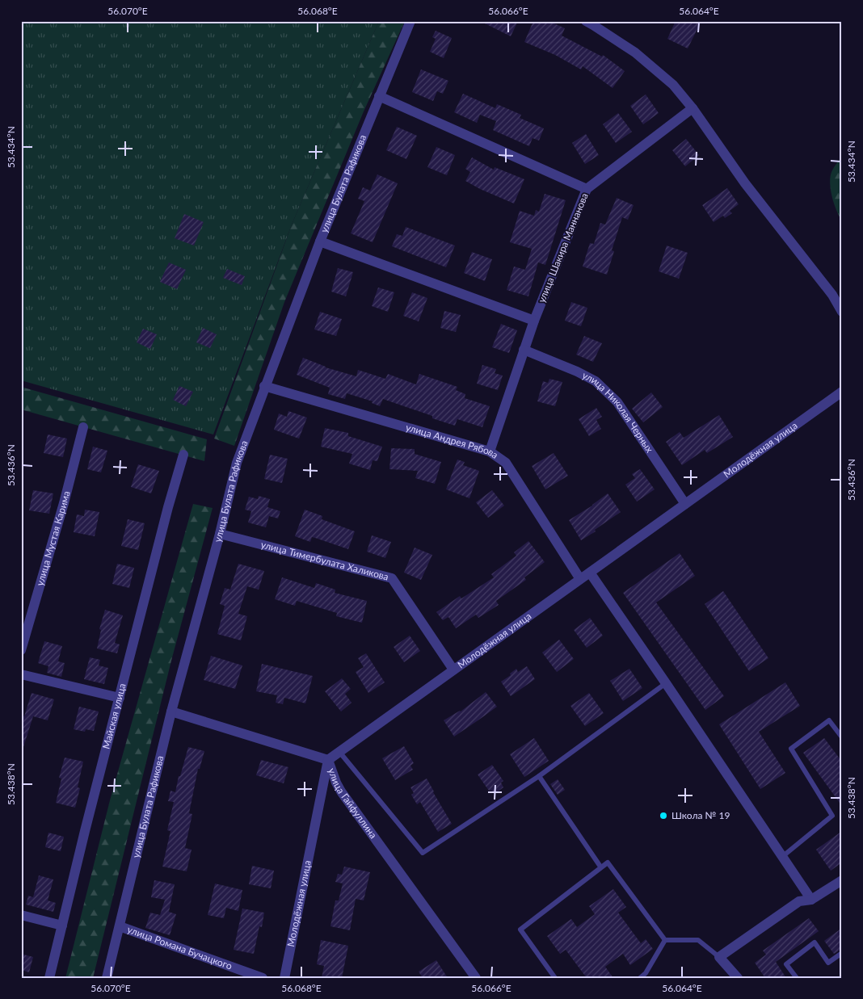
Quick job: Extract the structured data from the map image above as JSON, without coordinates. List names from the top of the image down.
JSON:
{
  "streets": {
    "street": [
      "улица Булата Рафикова",
      "улица Шакира Маннанова",
      "улица Николая Черных",
      "улица Андрея Рябова",
      "Молодёжная улица",
      "улица Мустая Карима",
      "улица Тимербулата Халикова",
      "Майская улица",
      "улица Гайфуллина",
      "улица Романа Бучацкого"
    ]
  },
  "crossings": [
    ["улица Булата Рафикова", "улица Шакира Маннанова"],
    ["улица Булата Рафикова", "улица Андрея Рябова"],
    ["улица Булата Рафикова", "улица Тимербулата Халикова"],
    ["улица Булата Рафикова", "улица Гайфуллина"],
    ["улица Булата Рафикова", "улица Романа Бучацкого"],
    ["улица Шакира Маннанова", "улица Николая Черных"],
    ["улица Шакира Маннанова", "улица Андрея Рябова"],
    ["улица Николая Черных", "Молодёжная улица"],
    ["улица Андрея Рябова", "Молодёжная улица"],
    ["Молодёжная улица", "улица Тимербулата Халикова"],
    ["Молодёжная улица", "улица Гайфуллина"]
  ],
  "places": ["Школа № 19"],
  "coordinates": [
    "56.070°E",
    "56.068°E",
    "56.066°E",
    "56.064°E",
    "53.434°N",
    "53.436°N",
    "53.438°N"
  ]
}
